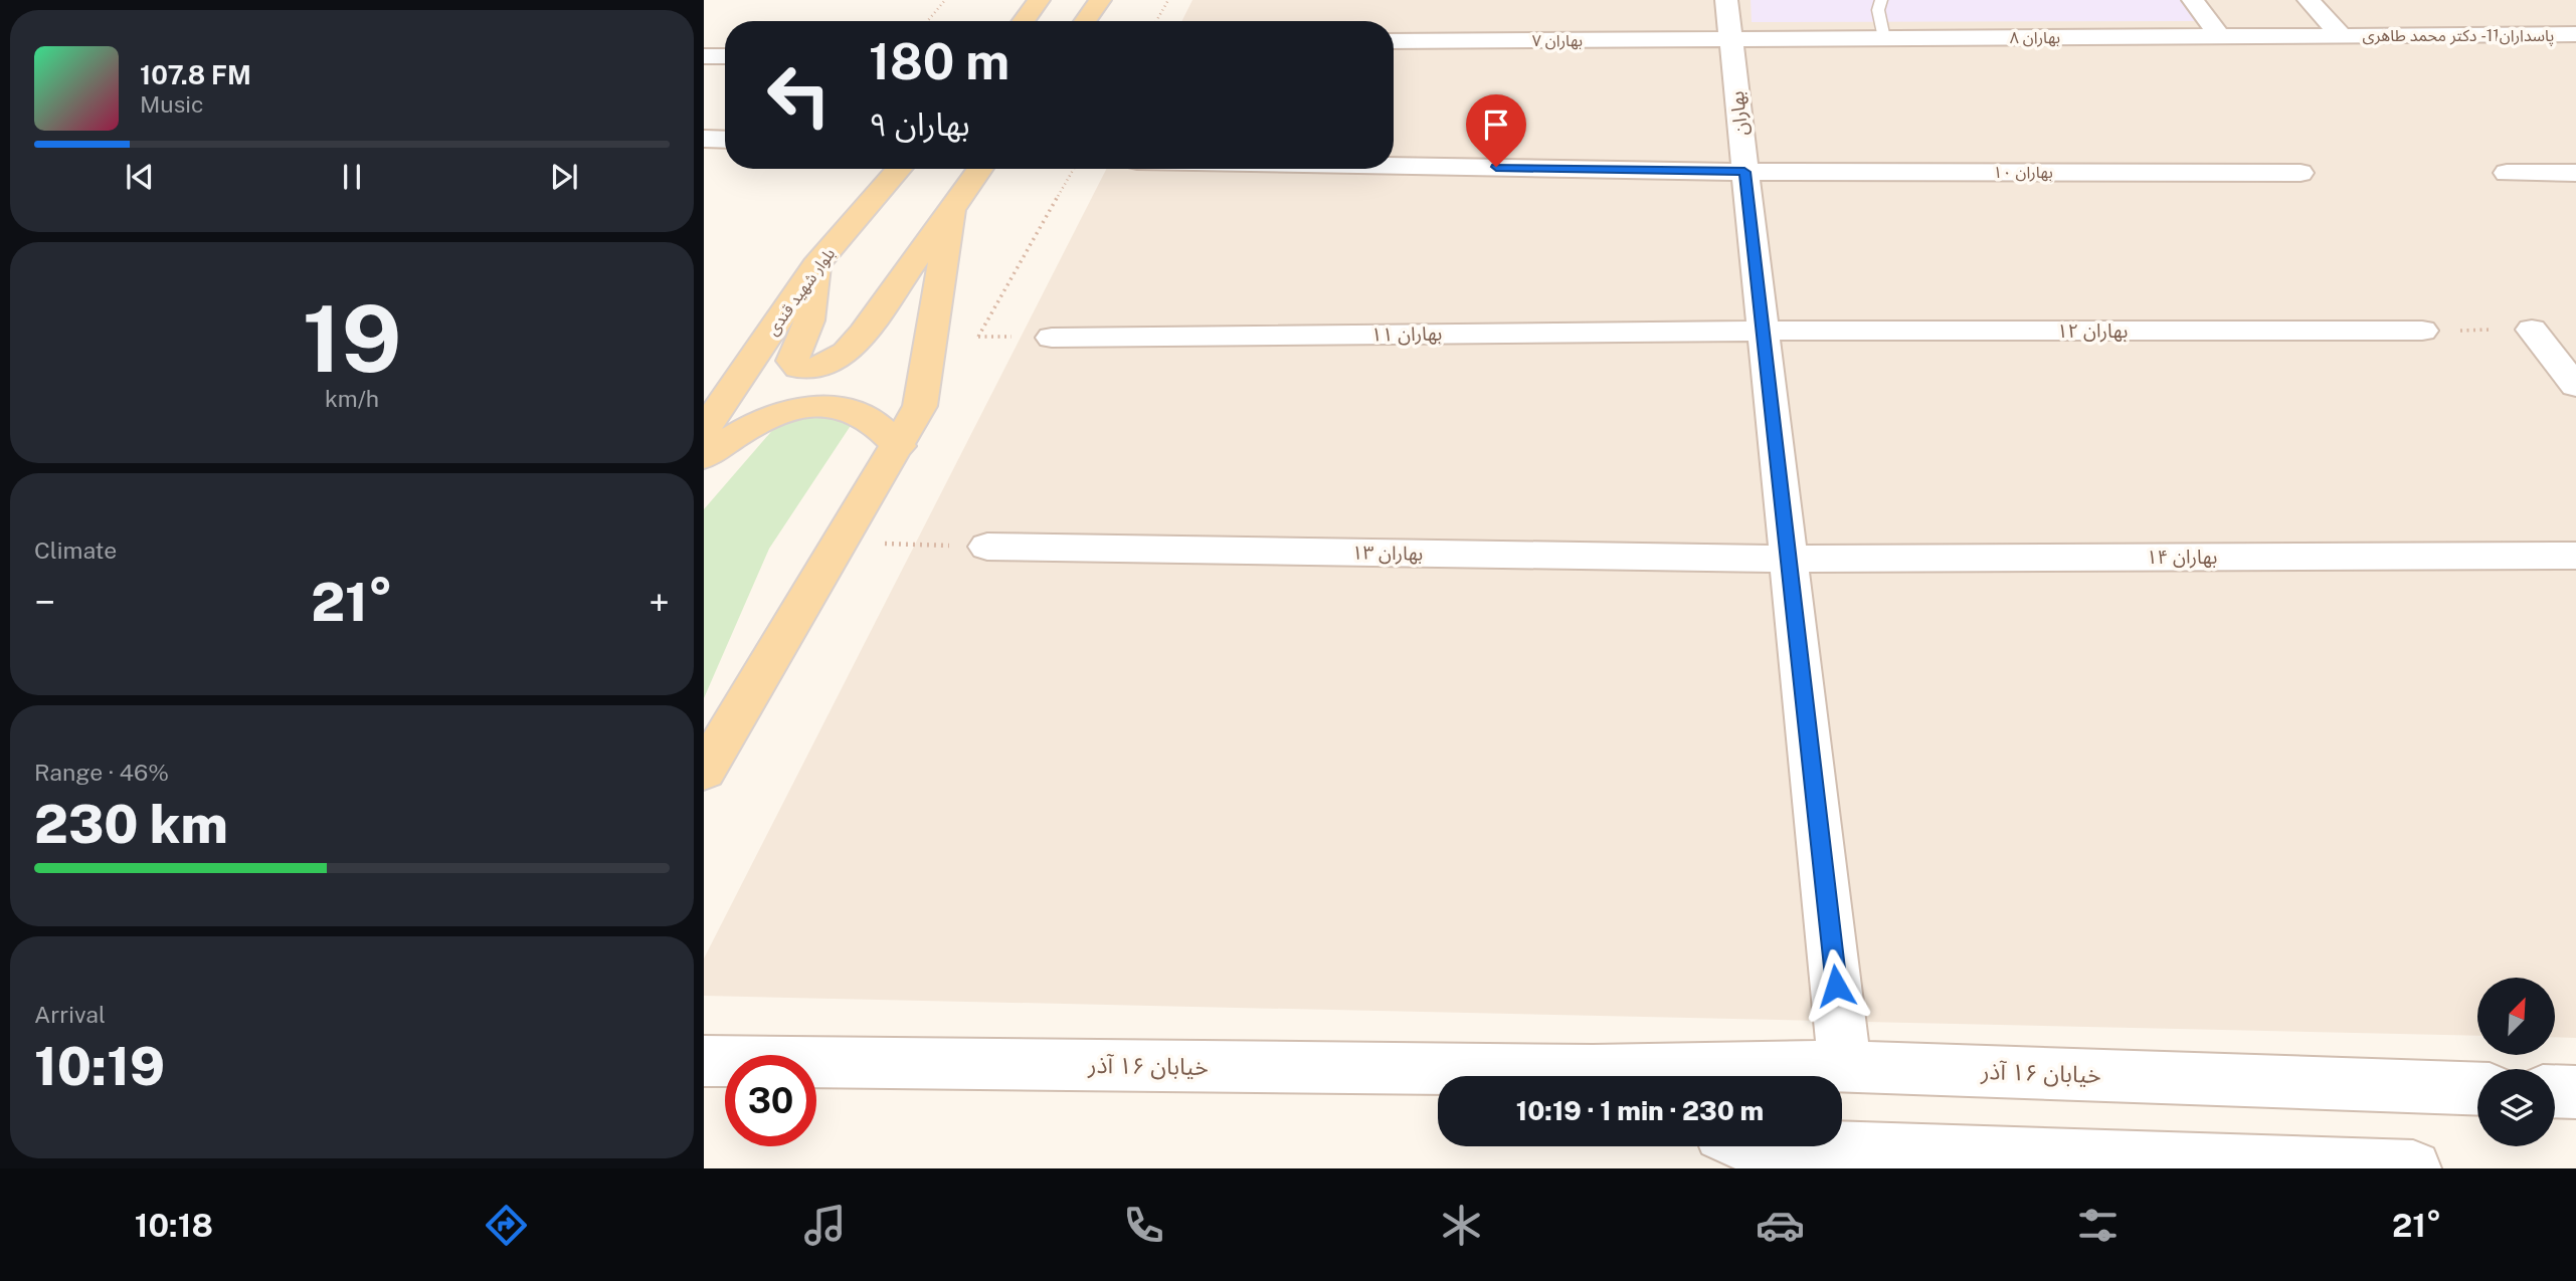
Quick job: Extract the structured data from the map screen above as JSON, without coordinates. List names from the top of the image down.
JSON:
{
  "streets": {
    "main road": ["بلوار شهید قندی"],
    "street": [
      "پاسداران11 - دکتر محمد طاهری",
      "بهاران ۸",
      "بهاران ۷",
      "بهاران",
      "بهاران ۱۰",
      "بهاران ۱۲",
      "بهاران ۱۱",
      "بهاران ۱۳",
      "بهاران ۱۴",
      "خیابان ۱۶ آذر"
    ]
  },
  "crossings": [
    ["پاسداران11 - دکتر محمد طاهری", "بهاران ۸"],
    ["بهاران ۸", "بهاران ۷"],
    ["بهاران ۸", "بهاران"],
    ["بهاران ۷", "بهاران"],
    ["بهاران", "بهاران ۱۰"],
    ["بهاران", "بهاران ۱۲"],
    ["بهاران", "بهاران ۱۱"],
    ["بهاران", "بهاران ۱۳"],
    ["بهاران", "بهاران ۱۴"],
    ["بهاران", "خیابان ۱۶ آذر"],
    ["بهاران ۱۲", "بهاران ۱۱"],
    ["بهاران ۱۳", "بهاران ۱۴"]
  ],
  "north": "top right",
  "page": {
    "turn": ["180 m", "بهاران ۹"],
    "song": ["107.8 FM", "Music"],
    "tile": [
      ["19", "km/h"],
      "Climate",
      ["Range · 46%", "230 km"],
      ["Arrival", "10:19"]
    ],
    "heat": ["−", "21°", "+"],
    "limit": "30",
    "trip": "10:19 · 1 min · 230 m",
    "tabs": ["10:18", "21°"]
  }
}
